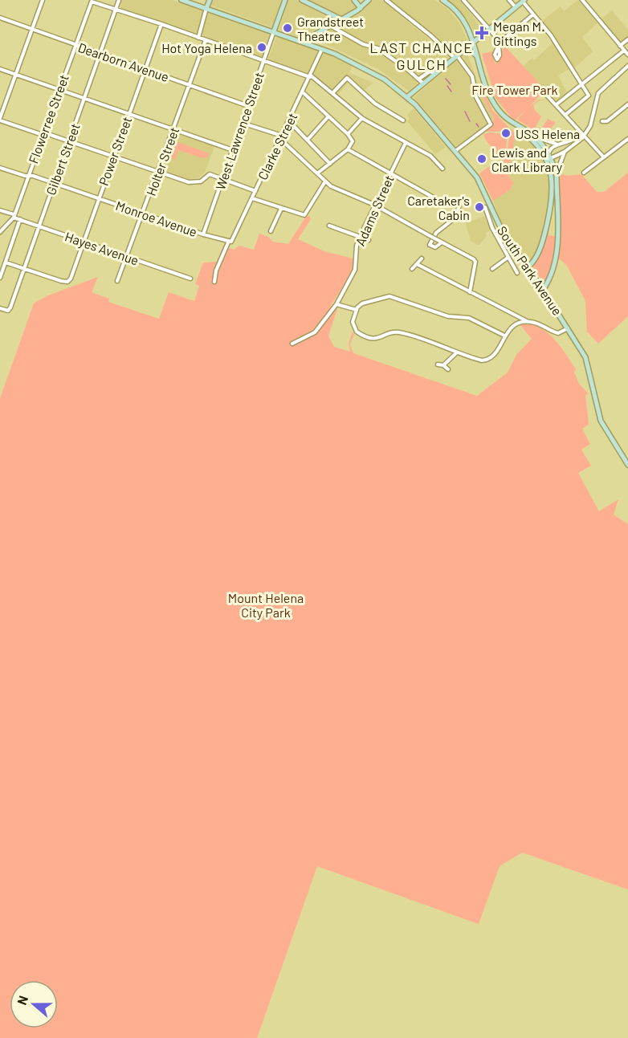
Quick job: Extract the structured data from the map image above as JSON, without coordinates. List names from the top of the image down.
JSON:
{
  "streets": {
    "street": [
      "Dearborn Avenue",
      "Flowerree Street",
      "West Lawrence Street",
      "Clarke Street",
      "Power Street",
      "Gilbert Street",
      "Holter Street",
      "Adams Street",
      "Monroe Avenue",
      "Hayes Avenue",
      "South Park Avenue"
    ]
  },
  "crossings": [
    ["Dearborn Avenue", "Flowerree Street"],
    ["Dearborn Avenue", "West Lawrence Street"],
    ["Dearborn Avenue", "Power Street"],
    ["Dearborn Avenue", "Gilbert Street"],
    ["Dearborn Avenue", "Holter Street"],
    ["Flowerree Street", "Gilbert Street"],
    ["Flowerree Street", "Monroe Avenue"],
    ["Flowerree Street", "Hayes Avenue"],
    ["West Lawrence Street", "Monroe Avenue"],
    ["West Lawrence Street", "South Park Avenue"],
    ["Clarke Street", "Monroe Avenue"],
    ["Clarke Street", "South Park Avenue"],
    ["Power Street", "Gilbert Street"],
    ["Power Street", "Monroe Avenue"],
    ["Power Street", "Hayes Avenue"],
    ["Gilbert Street", "Monroe Avenue"],
    ["Gilbert Street", "Hayes Avenue"],
    ["Holter Street", "Monroe Avenue"],
    ["Holter Street", "Hayes Avenue"]
  ],
  "districts": ["LAST CHANCE GULCH"],
  "parks": ["Fire Tower Park", "Mount Helena City Park"],
  "places": {
    "other": [
      "Grandstreet Theatre",
      "Hot Yoga Helena",
      "USS Helena",
      "Lewis and Clark Library",
      "Caretaker's Cabin"
    ],
    "health": ["Megan M. Gittings"]
  },
  "north": "left"
}
